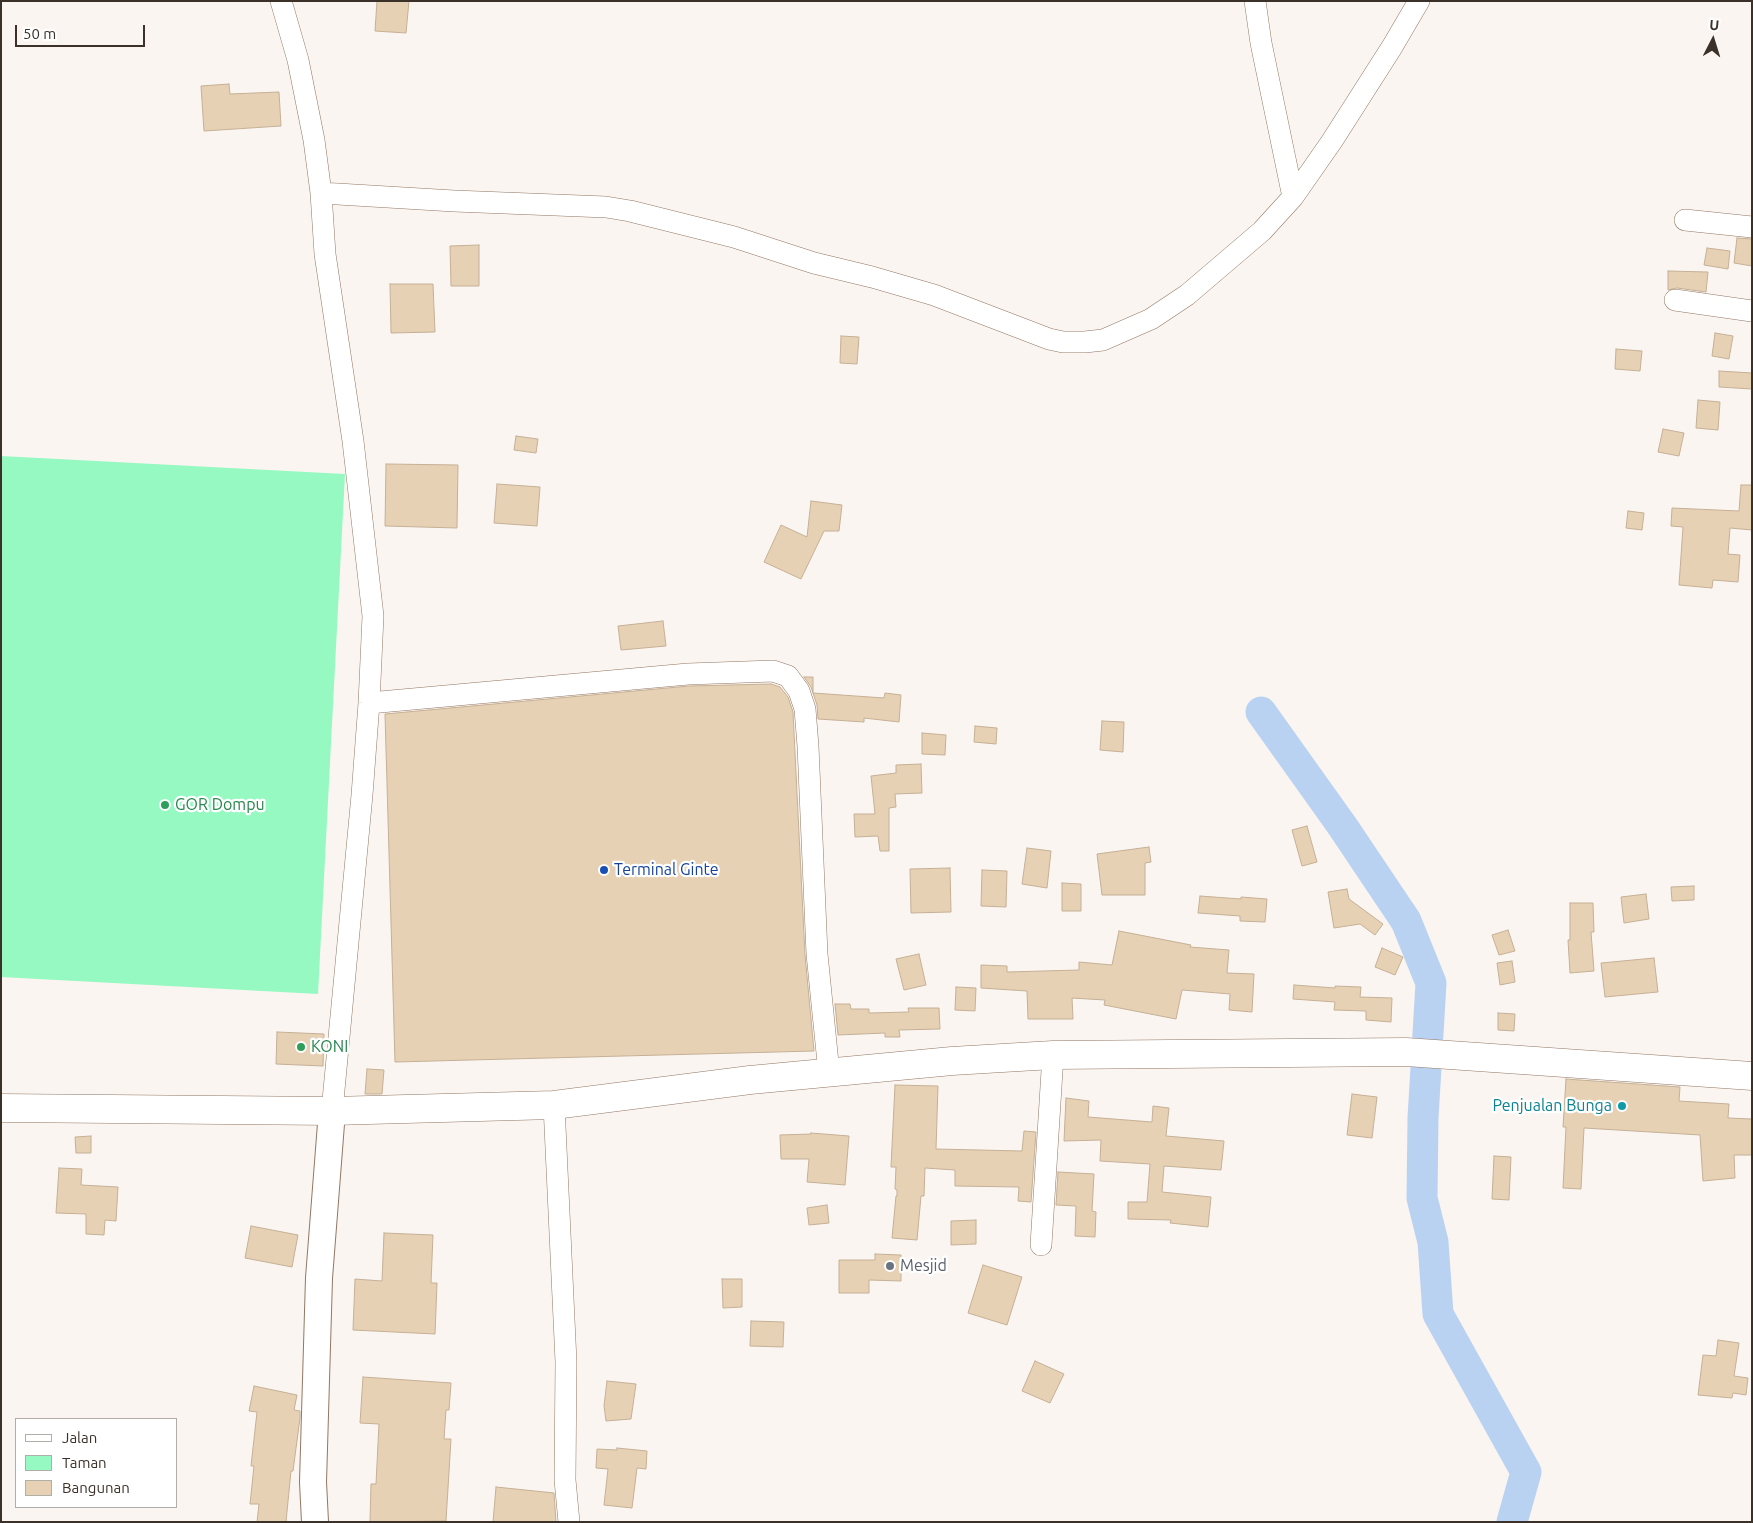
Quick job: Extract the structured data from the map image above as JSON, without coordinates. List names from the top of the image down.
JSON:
{
  "places": [
    "GOR Dompu",
    "Terminal Ginte",
    "KONI",
    "Penjualan Bunga",
    "Mesjid"
  ],
  "legend": ["Jalan", "Taman", "Bangunan"],
  "scale_bar": "50 m",
  "north": "top"
}
